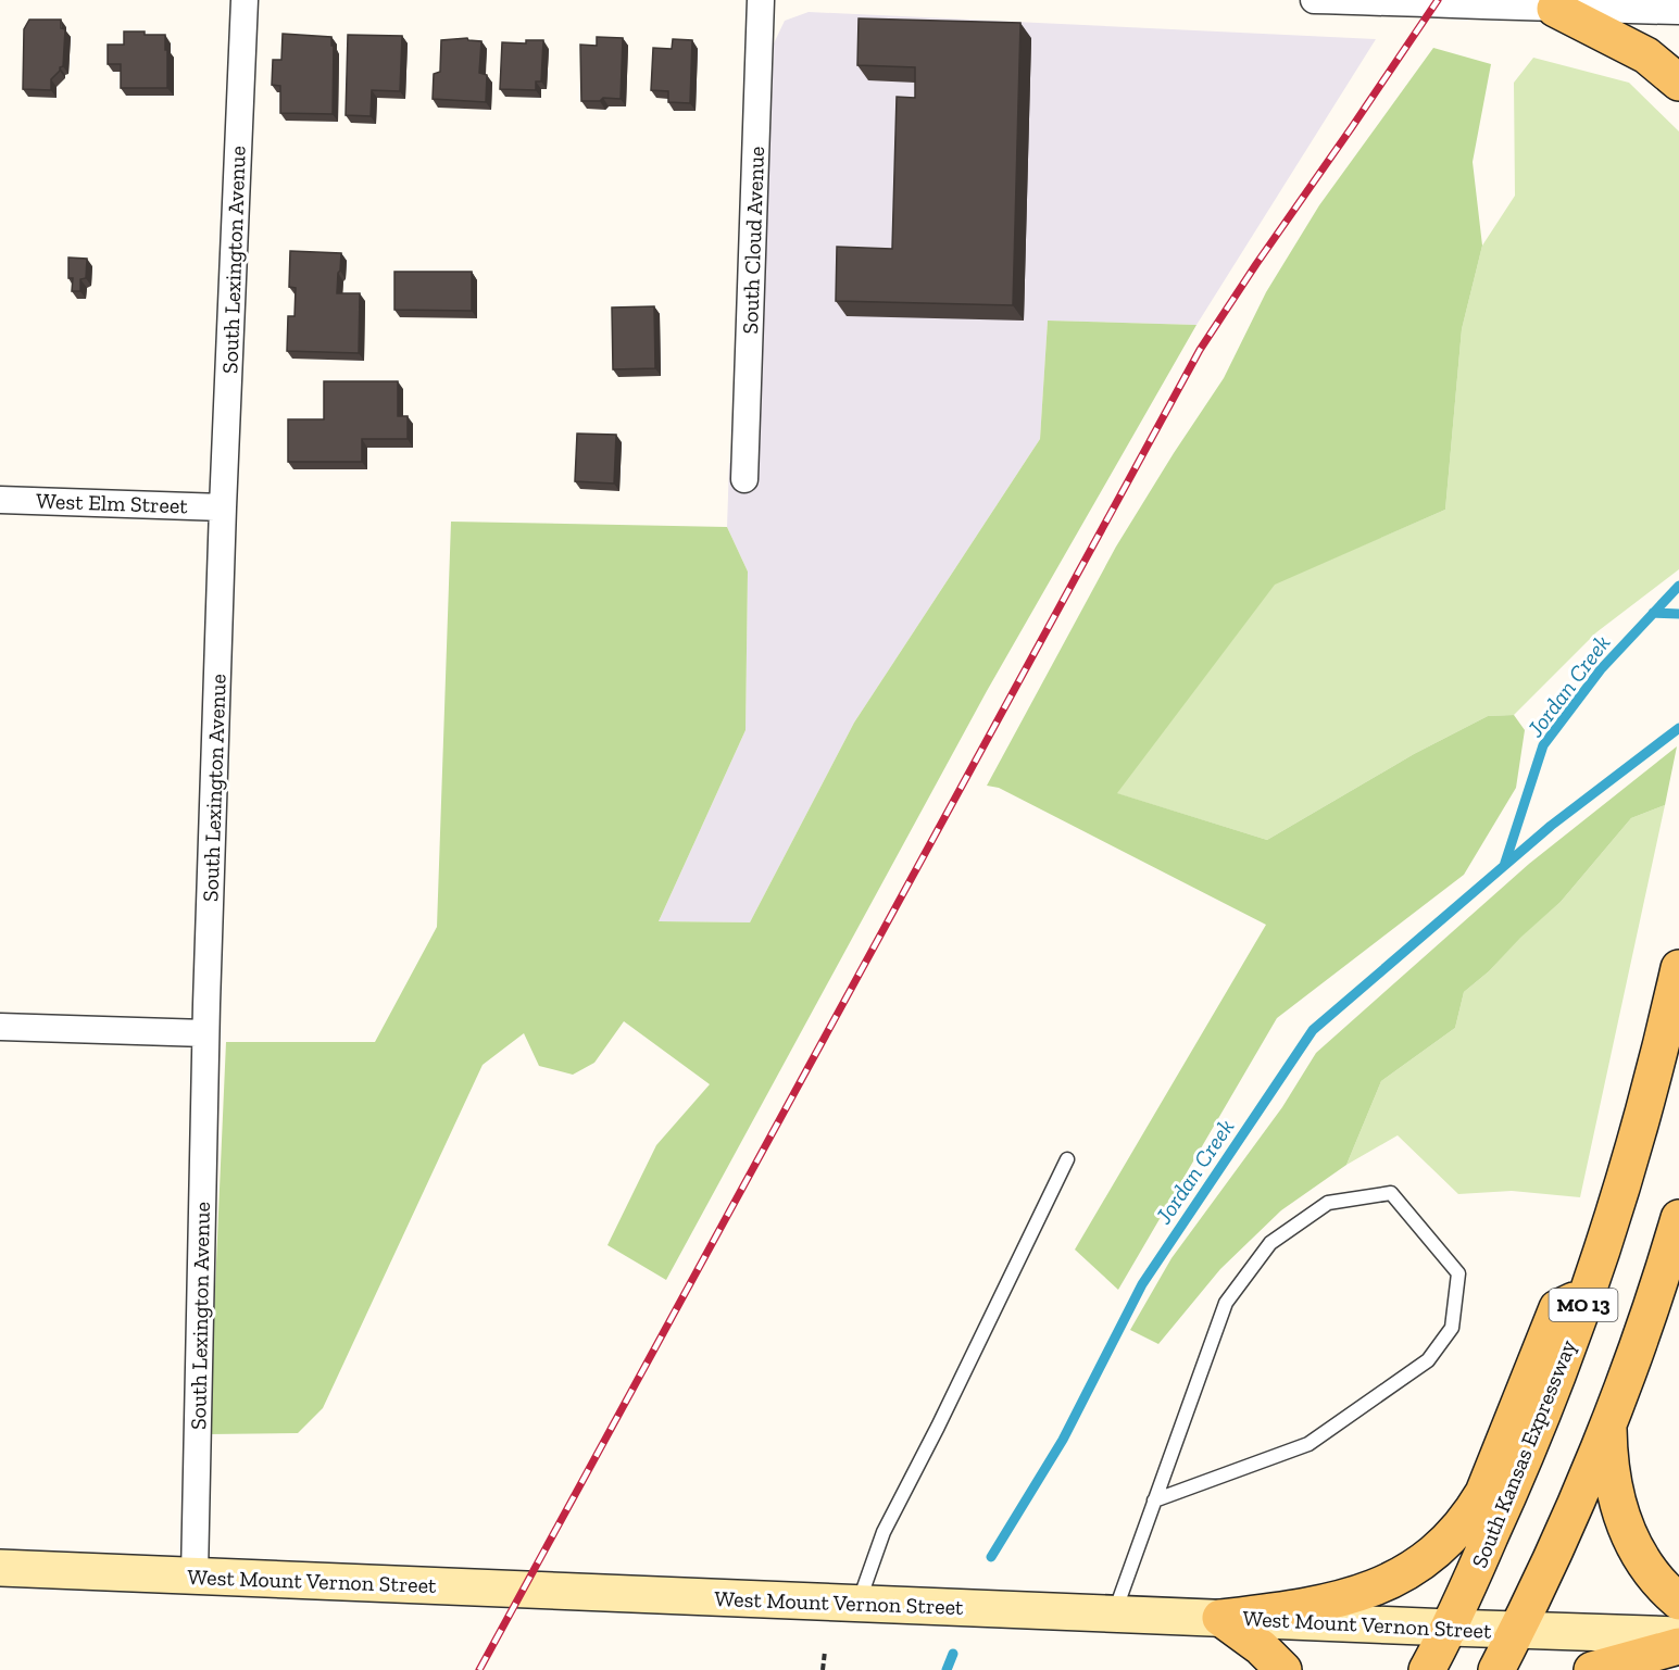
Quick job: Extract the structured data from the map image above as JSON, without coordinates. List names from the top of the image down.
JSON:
{
  "streets": {
    "main road": ["MO 13", "South Kansas Expressway"],
    "street": [
      "South Cloud Avenue",
      "South Lexington Avenue",
      "West Elm Street",
      "West Mount Vernon Street"
    ]
  },
  "crossings": [
    ["South Lexington Avenue", "West Elm Street"],
    ["South Lexington Avenue", "West Mount Vernon Street"],
    ["MO 13", "West Mount Vernon Street"],
    ["South Kansas Expressway", "West Mount Vernon Street"]
  ],
  "water": ["Jordan Creek"]
}
